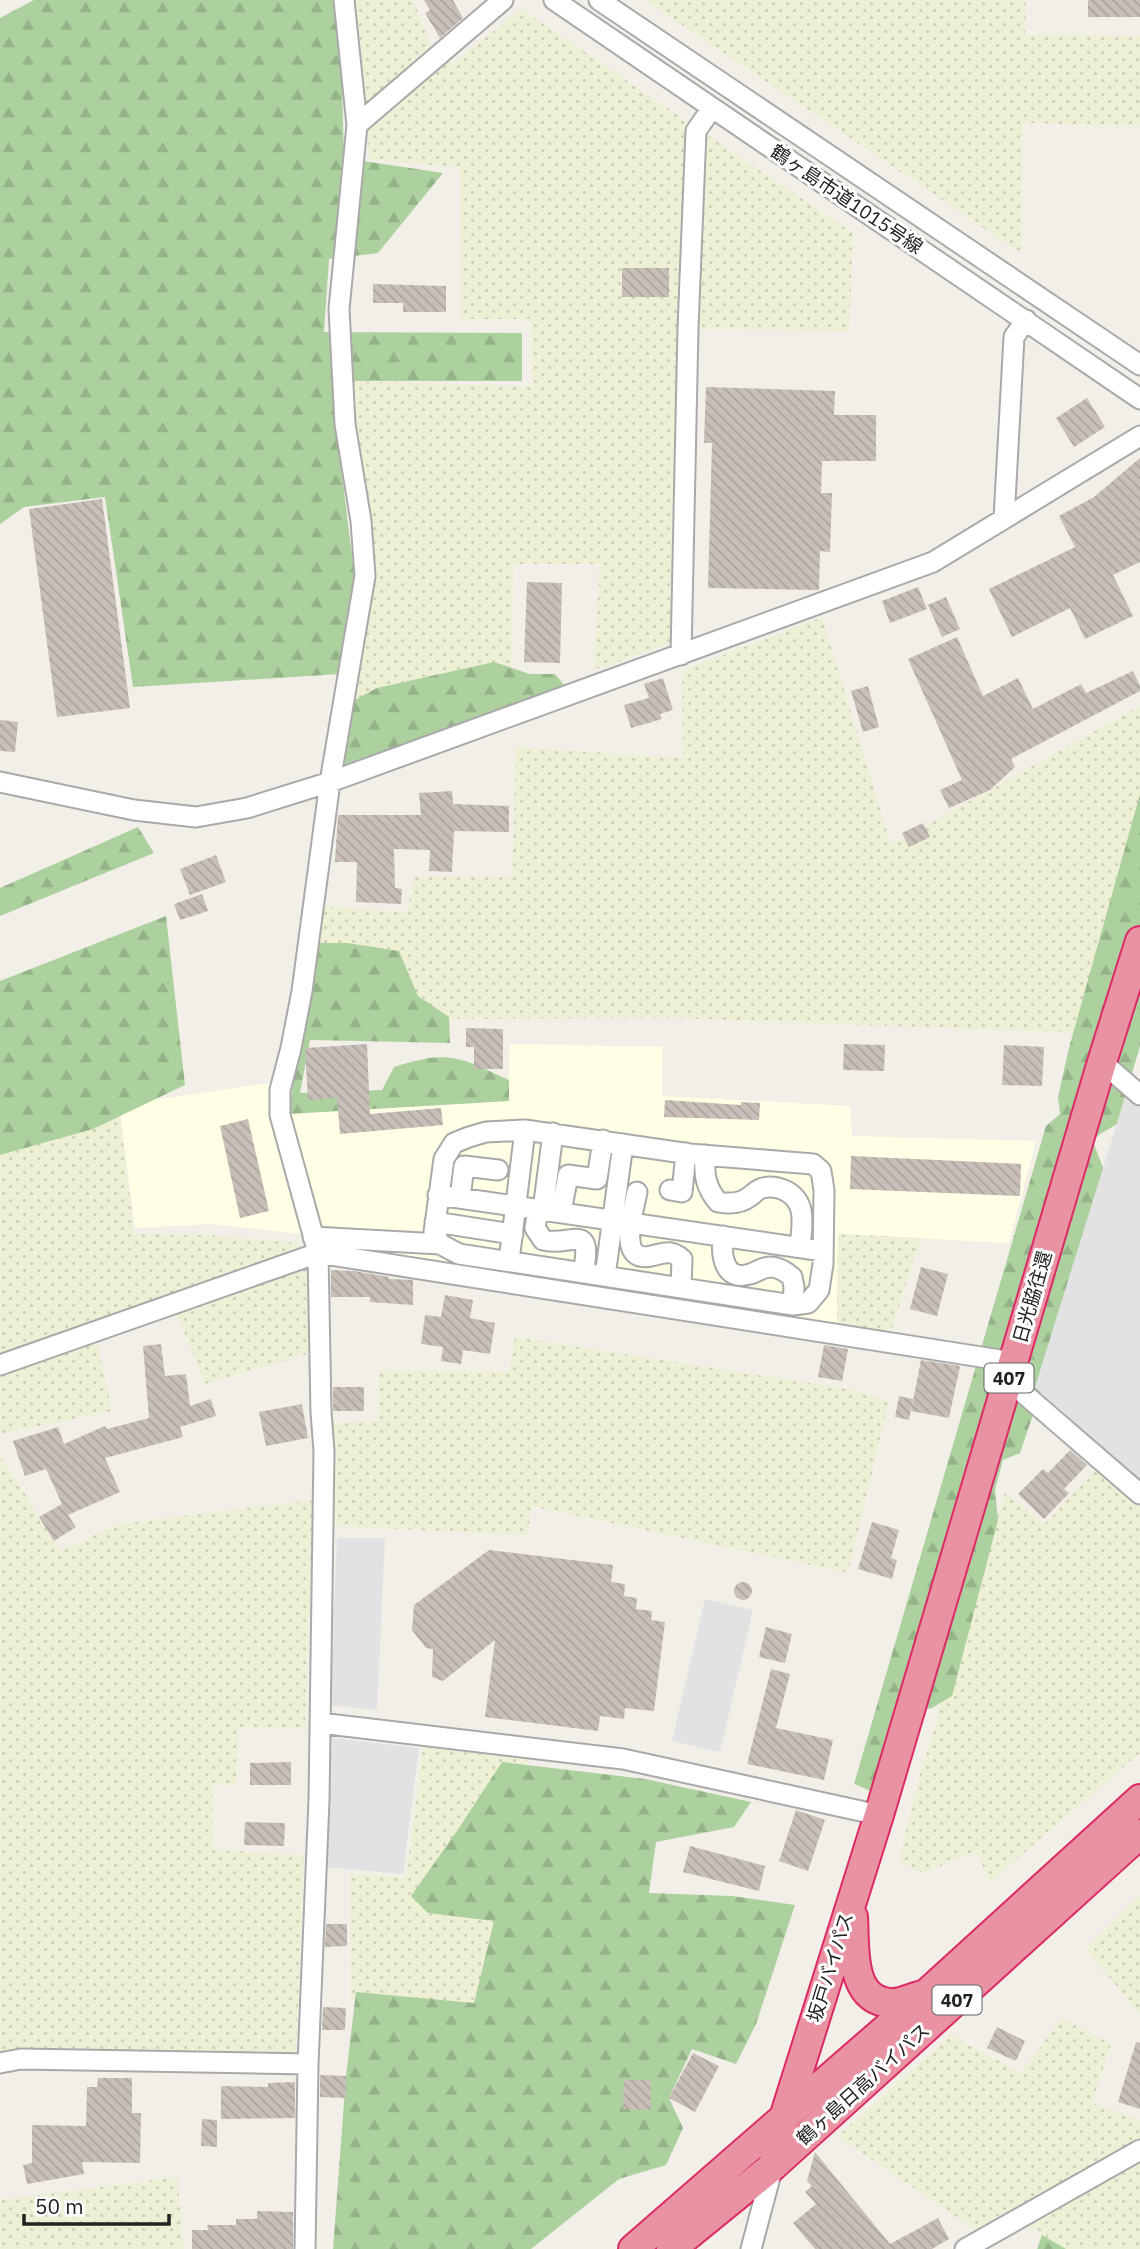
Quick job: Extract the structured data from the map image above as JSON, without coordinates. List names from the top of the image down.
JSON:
{
  "streets": {
    "highway": [
      "日光脇往還",
      "407",
      "坂戸バイパス",
      "鶴ヶ島日高バイパス"
    ],
    "street": ["鶴ヶ島市道1015号線"]
  },
  "crossings": [
    ["日光脇往還", "坂戸バイパス"],
    ["407", "坂戸バイパス"],
    ["407", "鶴ヶ島日高バイパス"],
    ["坂戸バイパス", "鶴ヶ島日高バイパス"]
  ],
  "scale_bar": "50 m"
}
